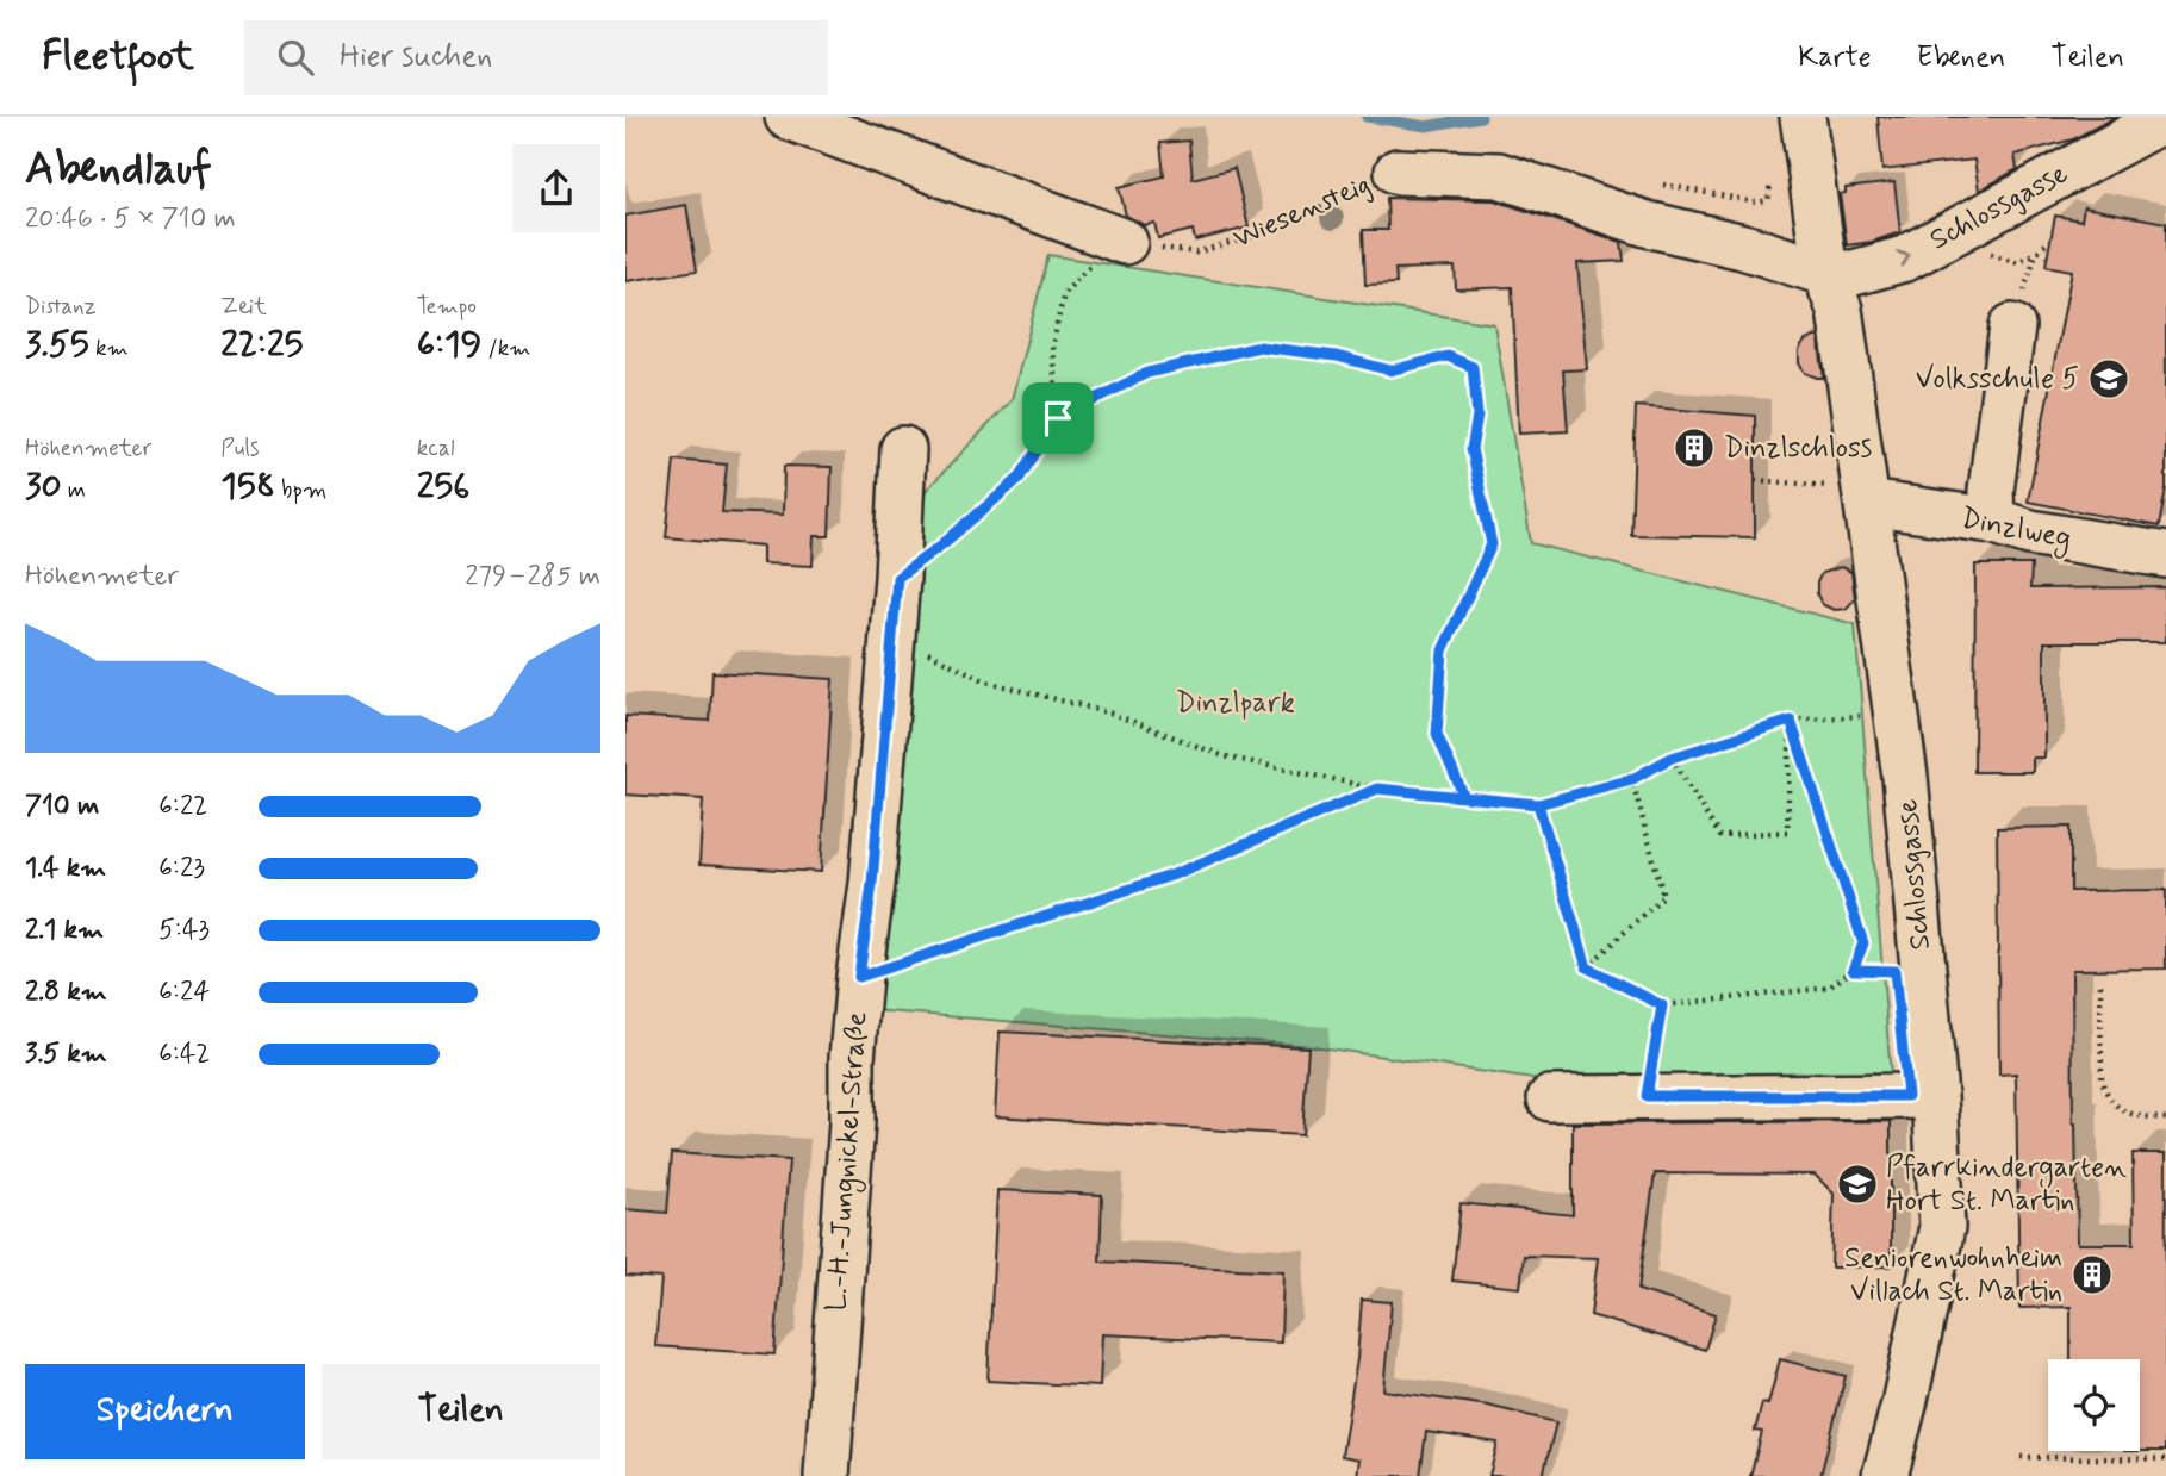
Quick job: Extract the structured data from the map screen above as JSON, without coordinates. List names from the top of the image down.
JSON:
{
  "streets": {
    "street": [
      "Schlossgasse",
      "Wiesensteig",
      "Dinzlweg",
      "L.-H.-Jungnickel-Straße"
    ]
  },
  "crossings": [
    ["Schlossgasse", "Wiesensteig"],
    ["Schlossgasse", "Dinzlweg"]
  ],
  "parks": ["Dinzlpark"],
  "places": {
    "school or university": ["Volksschule 5", "Pfarrkindergarten Hort St. Martin"],
    "building": ["Dinzlschloss", "Seniorenwohnheim Villach St. Martin"]
  },
  "page": {
    "header": "Fleetfoot",
    "search": "Hier suchen",
    "nav": ["Karte", "Ebenen", "Teilen"],
    "heading": ["Abendlauf", "20:46 · 5 × 710 m"],
    "stats": [
      ["Distanz", "3.55 km"],
      ["Zeit", "22:25"],
      ["Tempo", "6:19 /km"],
      ["Höhenmeter", "30 m"],
      ["Puls", "158 bpm"],
      ["kcal", "256"]
    ],
    "chart": ["Höhenmeter", "279–285 m"],
    "list": [
      {
        "name": "710 m",
        "note": "6:22"
      },
      {
        "name": "1.4 km",
        "note": "6:23"
      },
      {
        "name": "2.1 km",
        "note": "5:43"
      },
      {
        "name": "2.8 km",
        "note": "6:24"
      },
      {
        "name": "3.5 km",
        "note": "6:42"
      }
    ],
    "buttons": ["Speichern", "Teilen"]
  }
}
